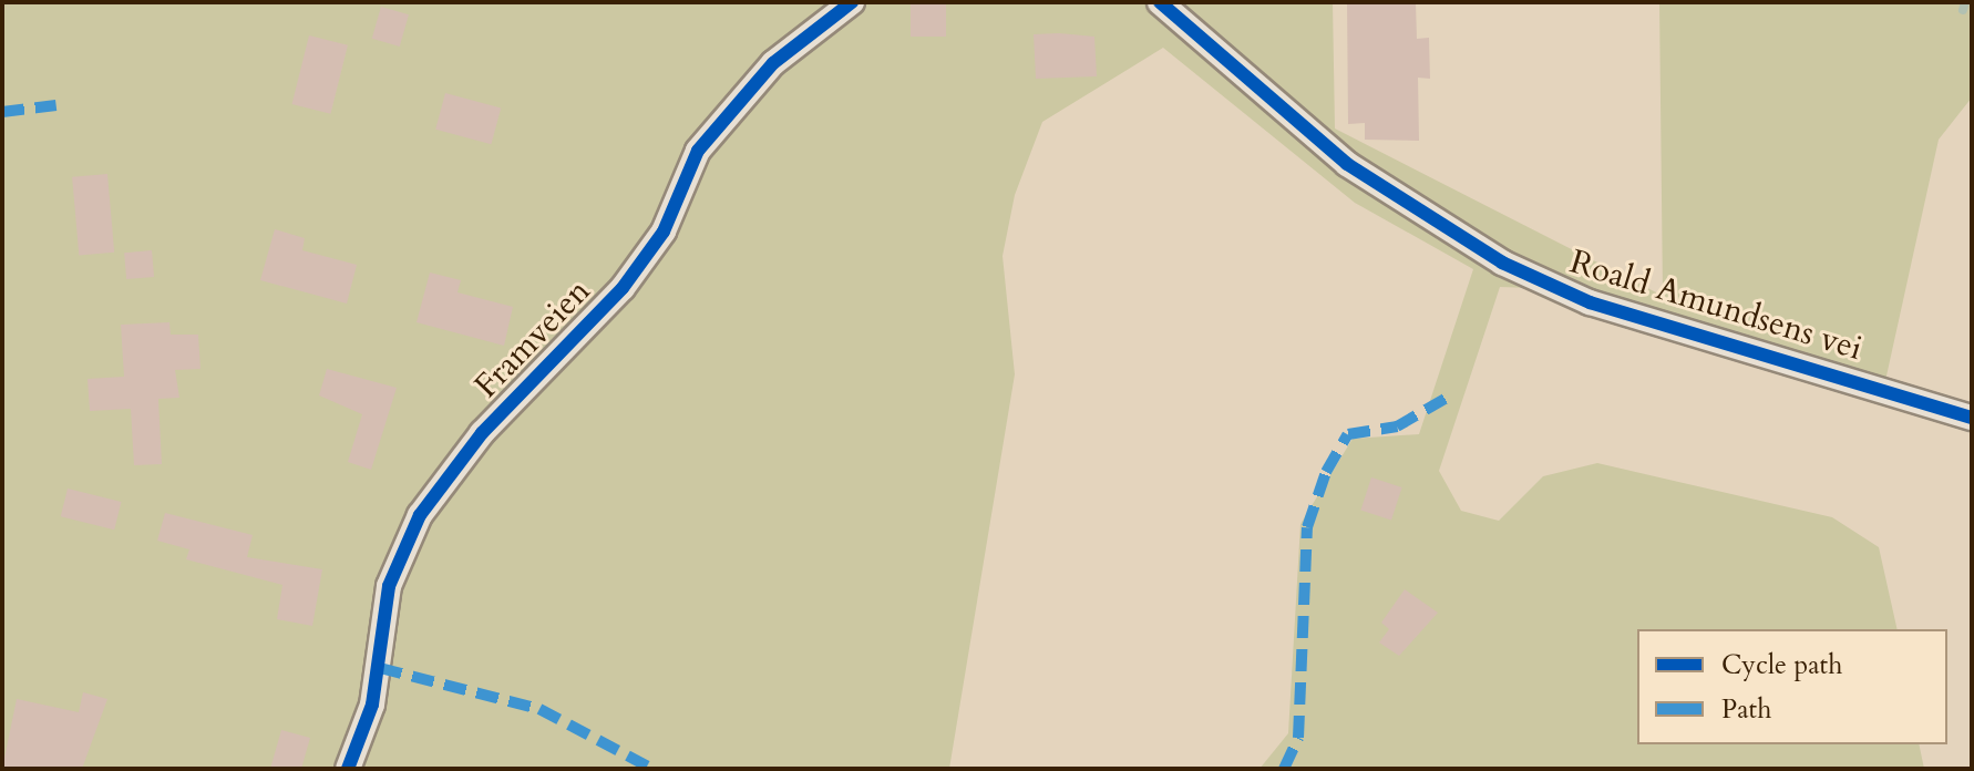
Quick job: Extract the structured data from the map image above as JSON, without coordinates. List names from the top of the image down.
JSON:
{
  "streets": {
    "street": ["Roald Amundsens vei", "Framveien"]
  },
  "legend": ["Cycle path", "Path"]
}
